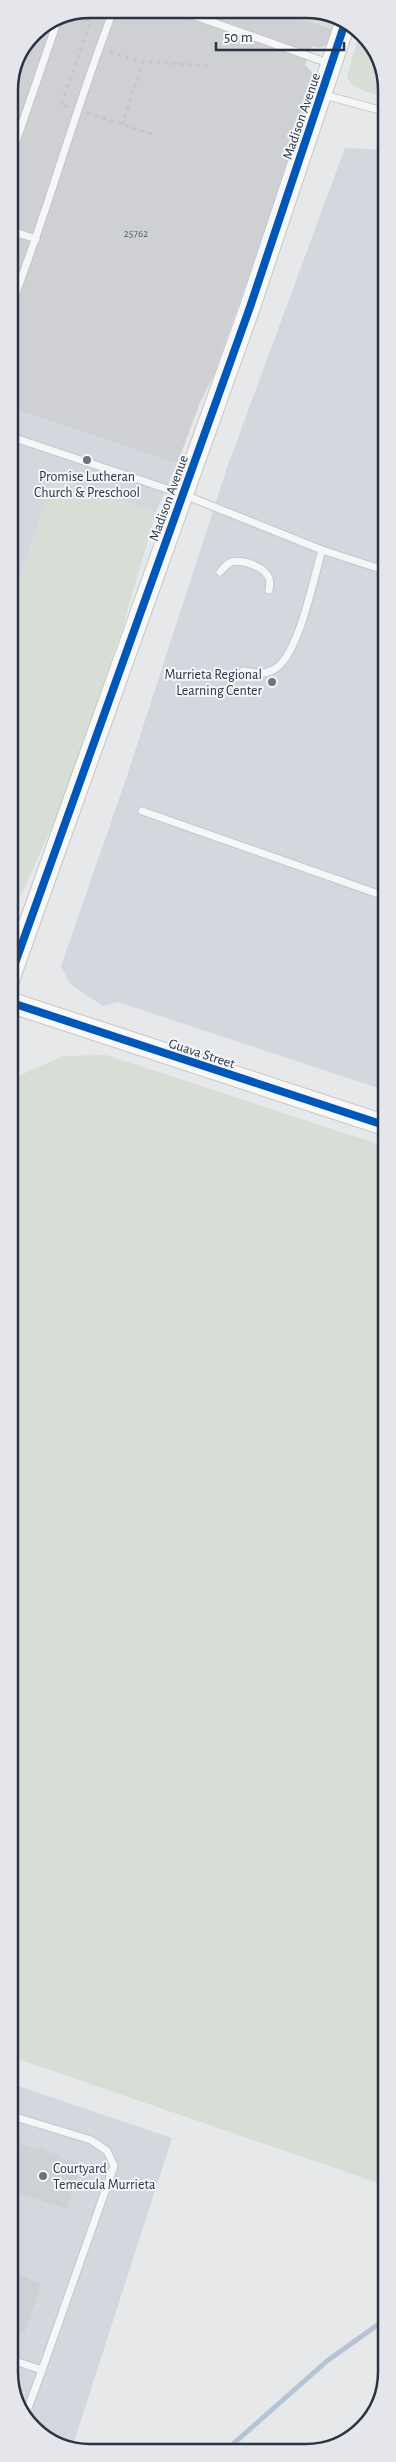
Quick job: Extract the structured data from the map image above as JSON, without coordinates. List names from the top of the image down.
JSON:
{
  "streets": {
    "street": ["Madison Avenue", "Guava Street"]
  },
  "places": ["Promise Lutheran Church & Preschool", "Murrieta Regional Learning Center", "Courtyard Temecula Murrieta"],
  "house_numbers": ["25762"],
  "scale_bar": "50 m"
}
